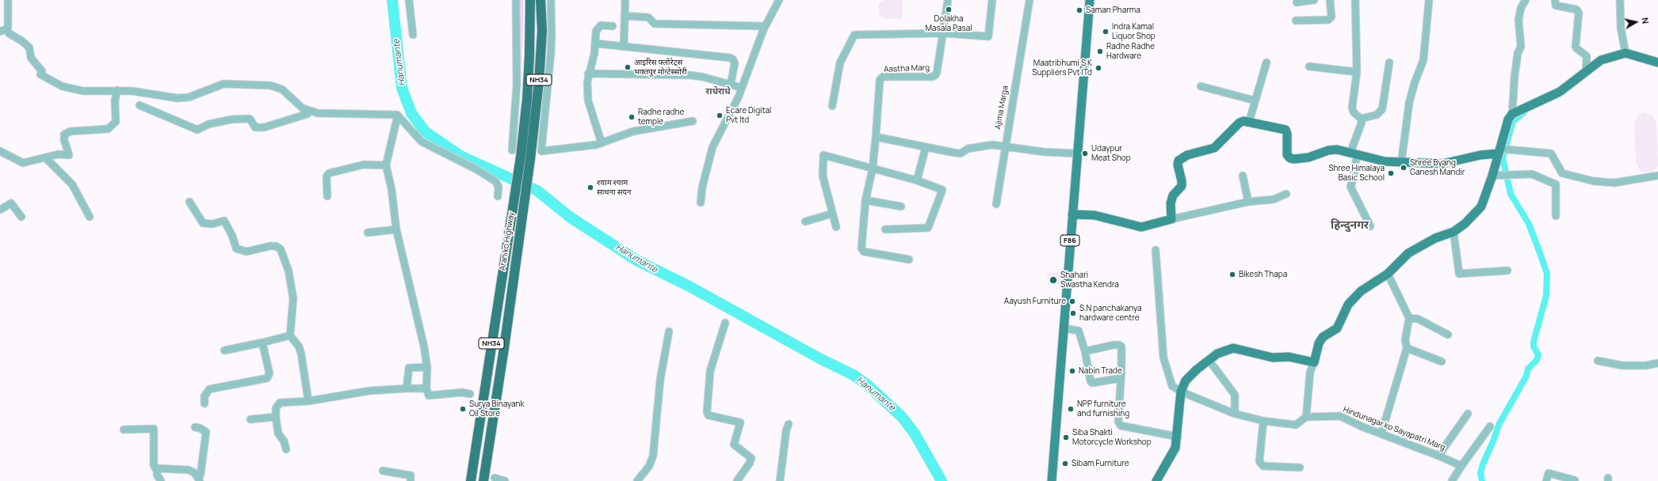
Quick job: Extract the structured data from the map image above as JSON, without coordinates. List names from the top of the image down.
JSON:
{
  "streets": {
    "highway": ["NH34", "Araniko Highway"],
    "main road": ["F86"],
    "street": ["Aastha Marg", "Ajima Marga", "Hindunagar ko Sayapatri Marg"]
  },
  "districts": ["राधेराधे", "हिन्दुनगर"],
  "water": ["Hanumante"],
  "places": [
    "Dolakha Masala Pasal",
    "Saman Pharma",
    "Indra Kamal Liquor Shop",
    "Radhe Radhe Hardware",
    "आइरिस फ्लोरेट्स भक्तपुर मोन्टेस्सोरी",
    "Maatribhumi S K Suppliers Pvt lTd",
    "Ecare Digital Pvt ltd",
    "Radhe radhe temple",
    "Udaypur Meat Shop",
    "Shree Byang Ganesh Mandir",
    "Shree Himalaya Basic School",
    "श्याम श्याम साधना सदन",
    "Bikesh Thapa",
    "Shahari Swastha Kendra",
    "Aayush Furniture",
    "S.N panchakanya hardware centre",
    "Nabin Trade",
    "Surya Binayank Oil Store",
    "NPP furniture and furnishing",
    "Siba Shakti Motorcycle Workshop",
    "Sibam Furniture"
  ],
  "north": "right"
}
